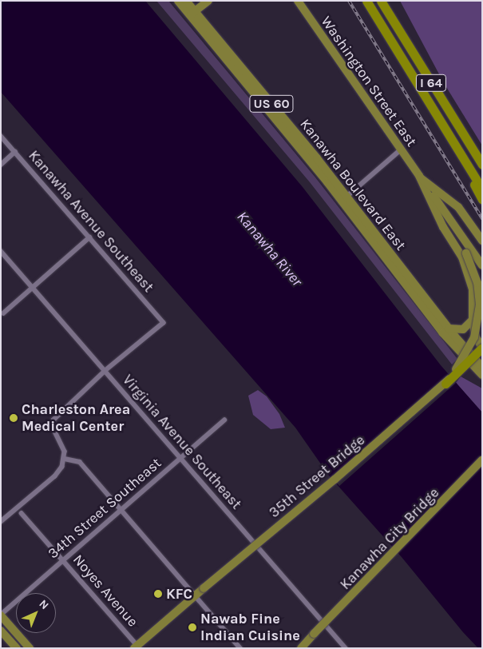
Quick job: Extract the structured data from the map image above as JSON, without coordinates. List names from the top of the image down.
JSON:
{
  "streets": {
    "highway": ["I 64"],
    "main road": [
      "Washington Street East",
      "US 60",
      "Kanawha Boulevard East",
      "35th Street Bridge",
      "Kanawha City Bridge"
    ],
    "street": [
      "Kanawha Avenue Southeast",
      "Virginia Avenue Southeast",
      "34th Street Southeast",
      "Noyes Avenue"
    ]
  },
  "crossings": [
    ["Washington Street East", "35th Street Bridge"],
    ["Kanawha Avenue Southeast", "Virginia Avenue Southeast"],
    ["Virginia Avenue Southeast", "34th Street Southeast"],
    ["35th Street Bridge", "Noyes Avenue"],
    ["34th Street Southeast", "Noyes Avenue"]
  ],
  "water": ["Kanawha River"],
  "places": ["Charleston Area Medical Center", "KFC", "Nawab Fine Indian Cuisine"],
  "north": "top right"
}
